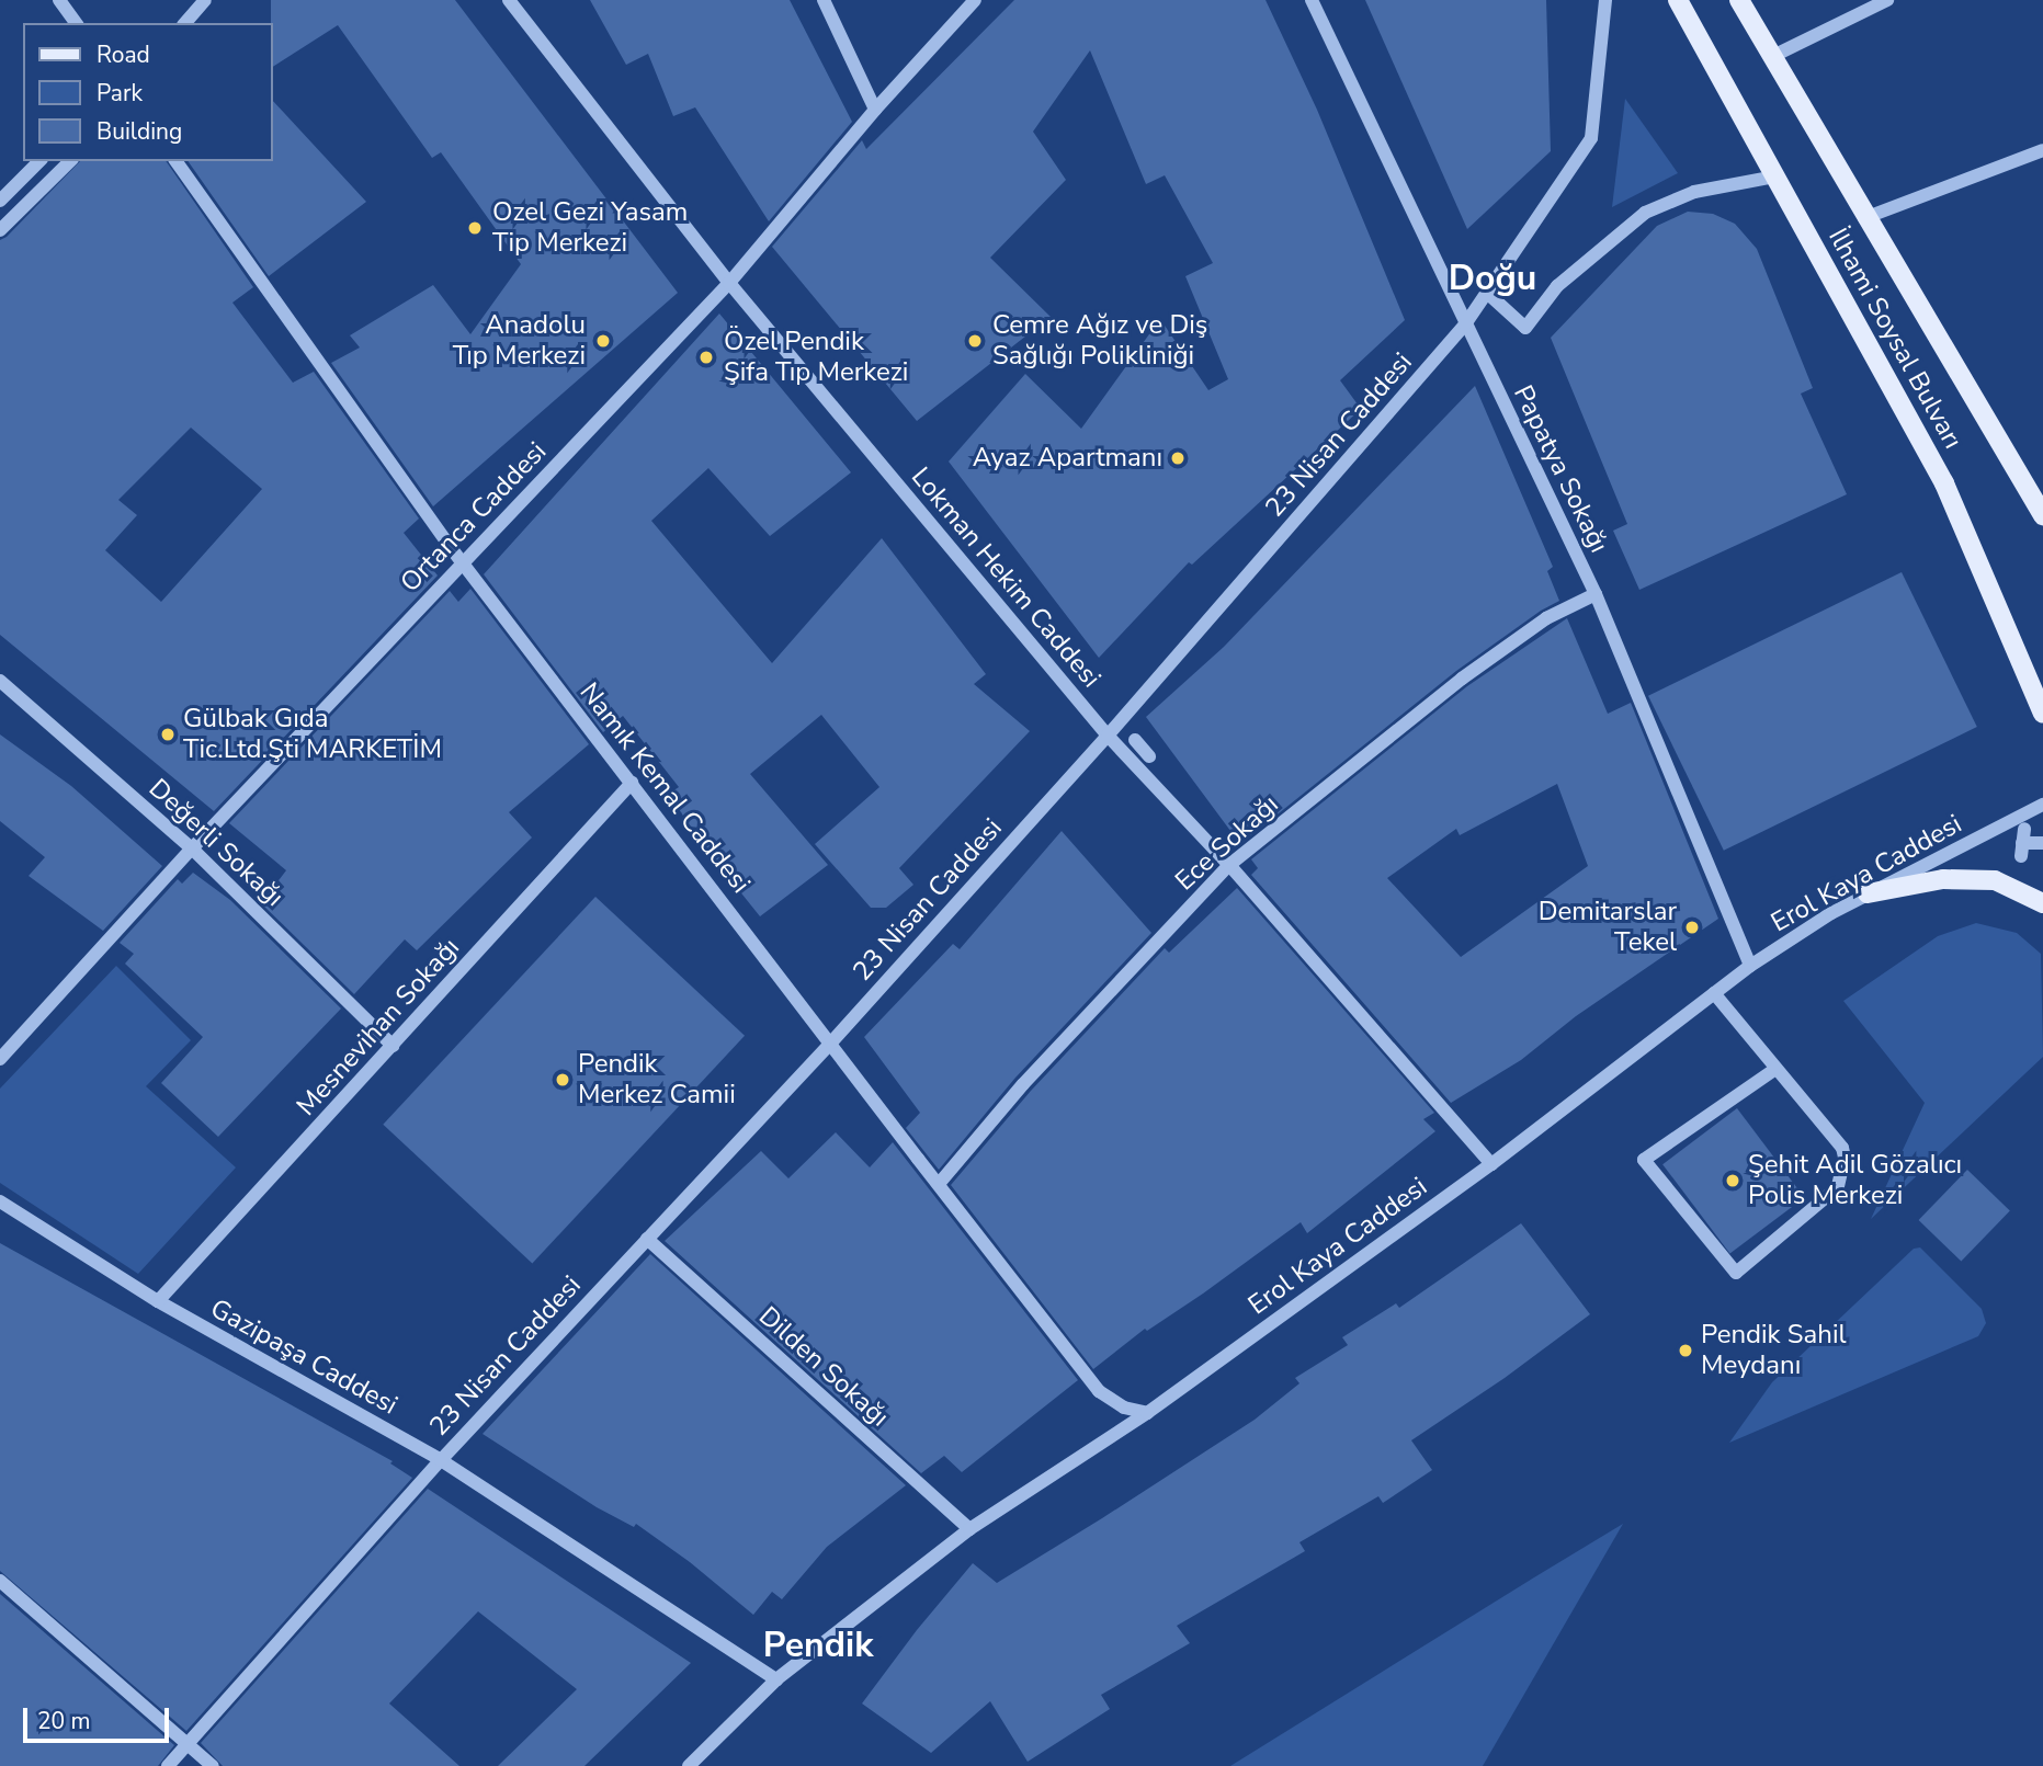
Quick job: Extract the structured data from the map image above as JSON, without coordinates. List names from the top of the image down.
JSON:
{
  "streets": {
    "main road": ["İlhami Soysal Bulvarı"],
    "street": [
      "23 Nisan Caddesi",
      "Papatya Sokağı",
      "Ortanca Caddesi",
      "Lokman Hekim Caddesi",
      "Namık Kemal Caddesi",
      "Değerli Sokağı",
      "Ece Sokağı",
      "Erol Kaya Caddesi",
      "Mesnevihan Sokağı",
      "Gazipaşa Caddesi",
      "Dilden Sokağı"
    ]
  },
  "crossings": [
    ["23 Nisan Caddesi", "Papatya Sokağı"],
    ["23 Nisan Caddesi", "Lokman Hekim Caddesi"],
    ["23 Nisan Caddesi", "Namık Kemal Caddesi"],
    ["23 Nisan Caddesi", "Gazipaşa Caddesi"],
    ["23 Nisan Caddesi", "Dilden Sokağı"],
    ["Papatya Sokağı", "Ece Sokağı"],
    ["Papatya Sokağı", "Erol Kaya Caddesi"],
    ["Ortanca Caddesi", "Lokman Hekim Caddesi"],
    ["Ortanca Caddesi", "Namık Kemal Caddesi"],
    ["Ortanca Caddesi", "Değerli Sokağı"],
    ["Lokman Hekim Caddesi", "Ece Sokağı"],
    ["Lokman Hekim Caddesi", "Erol Kaya Caddesi"],
    ["Namık Kemal Caddesi", "Ece Sokağı"],
    ["Namık Kemal Caddesi", "Erol Kaya Caddesi"],
    ["Namık Kemal Caddesi", "Mesnevihan Sokağı"],
    ["Değerli Sokağı", "Mesnevihan Sokağı"],
    ["Erol Kaya Caddesi", "Gazipaşa Caddesi"],
    ["Erol Kaya Caddesi", "Dilden Sokağı"],
    ["Mesnevihan Sokağı", "Gazipaşa Caddesi"]
  ],
  "districts": ["Doğu", "Pendik"],
  "places": [
    "Ozel Gezi Yasam Tip Merkezi",
    "Anadolu Tıp Merkezi",
    "Cemre Ağız ve Diş Sağlığı Polikliniği",
    "Özel Pendik Şifa Tıp Merkezi",
    "Ayaz Apartmanı",
    "Gülbak Gıda Tic.Ltd.Şti MARKETİM",
    "Demitarslar Tekel",
    "Pendik Merkez Camii",
    "Şehit Adil Gözalıcı Polis Merkezi",
    "Pendik Sahil Meydanı"
  ],
  "legend": ["Road", "Park", "Building"],
  "scale_bar": "20 m"
}
